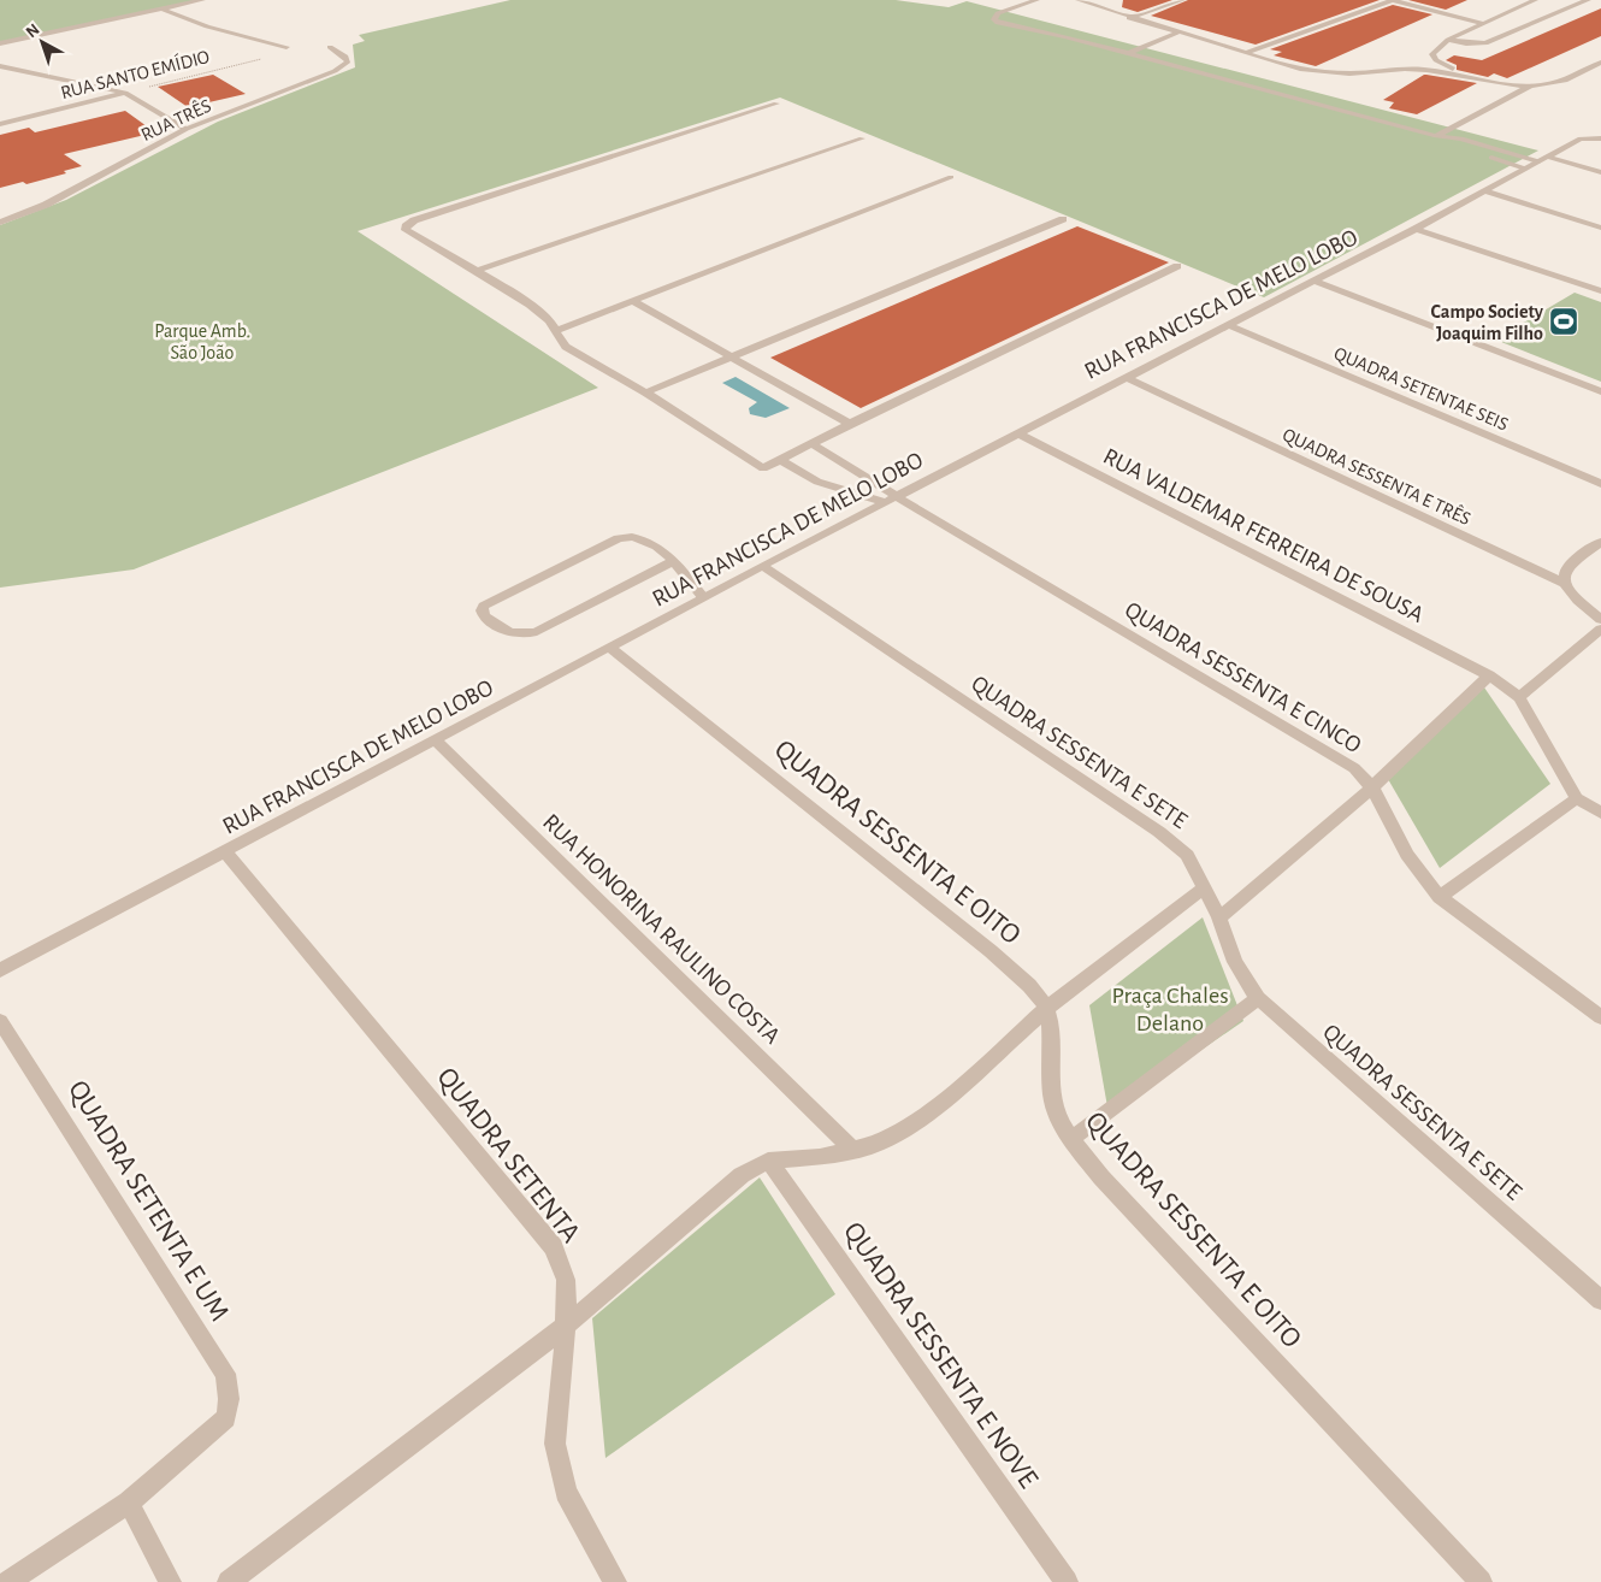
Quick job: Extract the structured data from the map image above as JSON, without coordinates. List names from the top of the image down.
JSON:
{
  "streets": {
    "street": [
      "RUA SANTO EMÍDIO",
      "RUA TRÊS",
      "RUA FRANCISCA DE MELO LOBO",
      "QUADRA SETENTAE SEIS",
      "QUADRA SESSENTA E TRÊS",
      "RUA VALDEMAR FERREIRA DE SOUSA",
      "QUADRA SESSENTA E CINCO",
      "QUADRA SESSENTA E SETE",
      "QUADRA SESSENTA E OITO",
      "RUA HONORINA RAULINO COSTA",
      "QUADRA SETENTA",
      "QUADRA SETENTA E UM",
      "QUADRA SESSENTA E NOVE"
    ]
  },
  "crossings": [
    ["RUA FRANCISCA DE MELO LOBO", "QUADRA SETENTAE SEIS"],
    ["RUA FRANCISCA DE MELO LOBO", "QUADRA SESSENTA E TRÊS"],
    ["RUA FRANCISCA DE MELO LOBO", "RUA VALDEMAR FERREIRA DE SOUSA"],
    ["RUA FRANCISCA DE MELO LOBO", "QUADRA SESSENTA E CINCO"],
    ["RUA FRANCISCA DE MELO LOBO", "QUADRA SESSENTA E SETE"],
    ["RUA FRANCISCA DE MELO LOBO", "QUADRA SESSENTA E OITO"],
    ["RUA FRANCISCA DE MELO LOBO", "RUA HONORINA RAULINO COSTA"],
    ["RUA FRANCISCA DE MELO LOBO", "QUADRA SETENTA"]
  ],
  "parks": ["Parque Amb. São João", "Praça Chales Delano"],
  "places": {
    "sports": ["Campo Society Joaquim Filho"]
  },
  "north": "top left"
}
